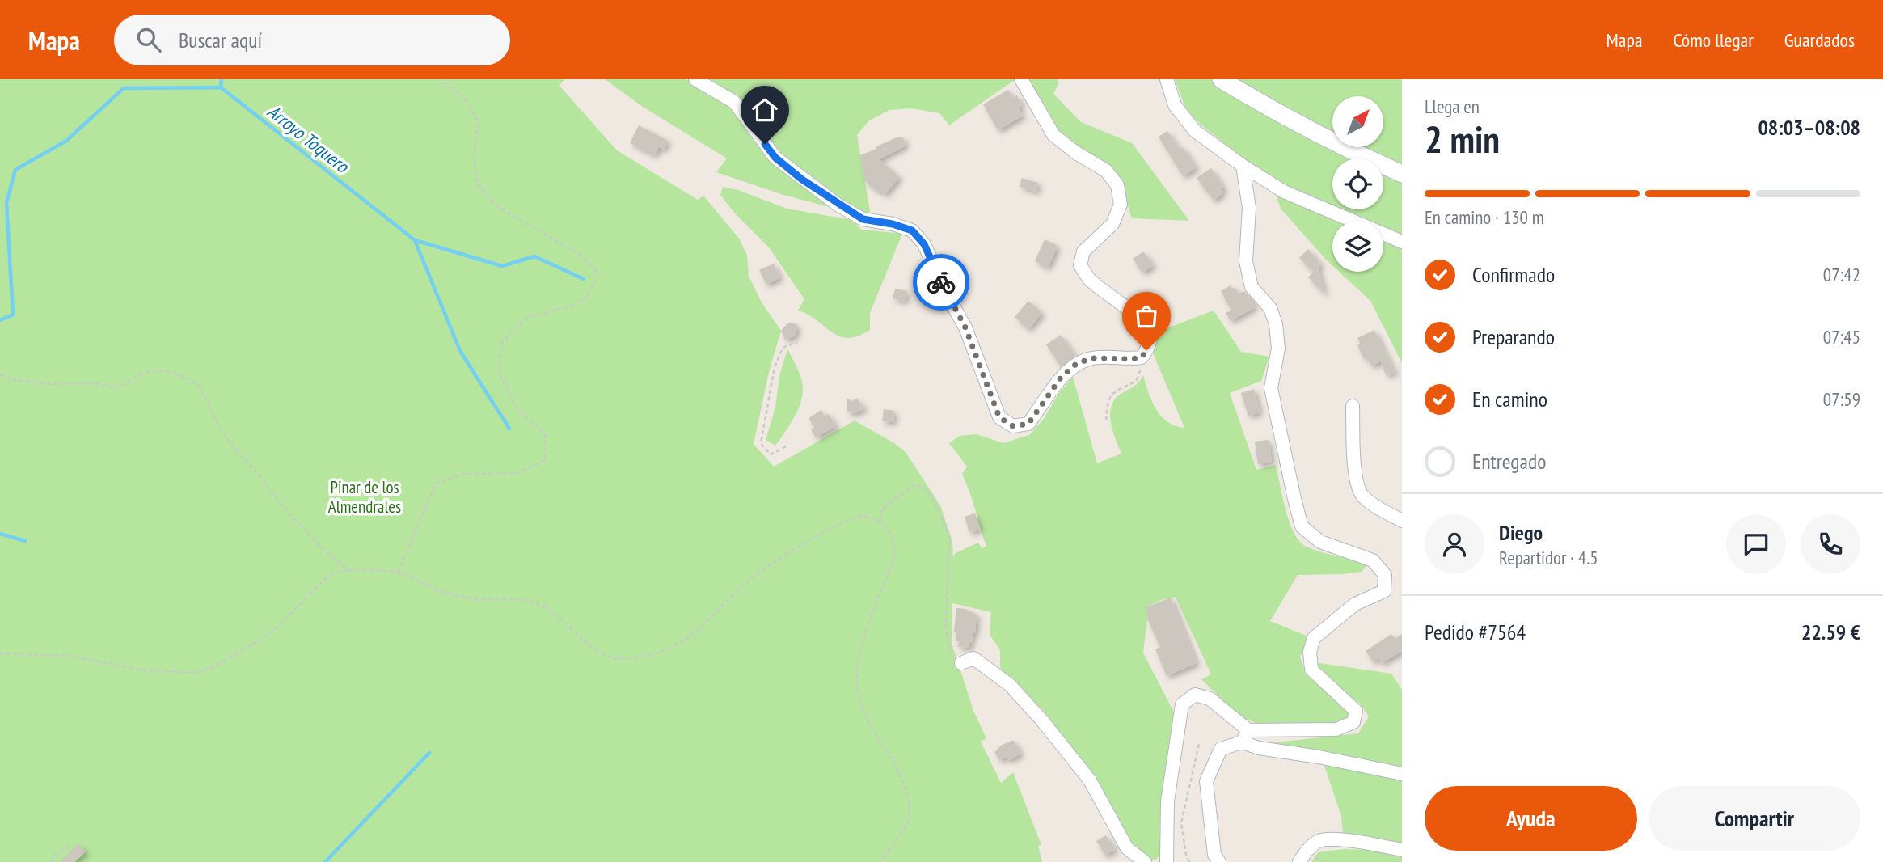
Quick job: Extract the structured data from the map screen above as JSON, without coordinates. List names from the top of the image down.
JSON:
{
  "water": ["Arroyo Toquero"],
  "parks": ["Pinar de los Almendrales"],
  "north": "top right",
  "page": {
    "header": "Mapa",
    "search": "Buscar aquí",
    "nav": ["Mapa", "Cómo llegar", "Guardados"],
    "heading": ["2 min", "Llega en", "08:03–08:08"],
    "panel": [
      "Diego",
      "Repartidor · 4.5",
      "Pedido #7564",
      "22.59 €"
    ],
    "bar": "En camino · 130 m",
    "list": [
      ["Confirmado", "07:42"],
      ["Preparando", "07:45"],
      ["En camino", "07:59"],
      "Entregado"
    ],
    "buttons": ["Ayuda", "Compartir"]
  }
}
